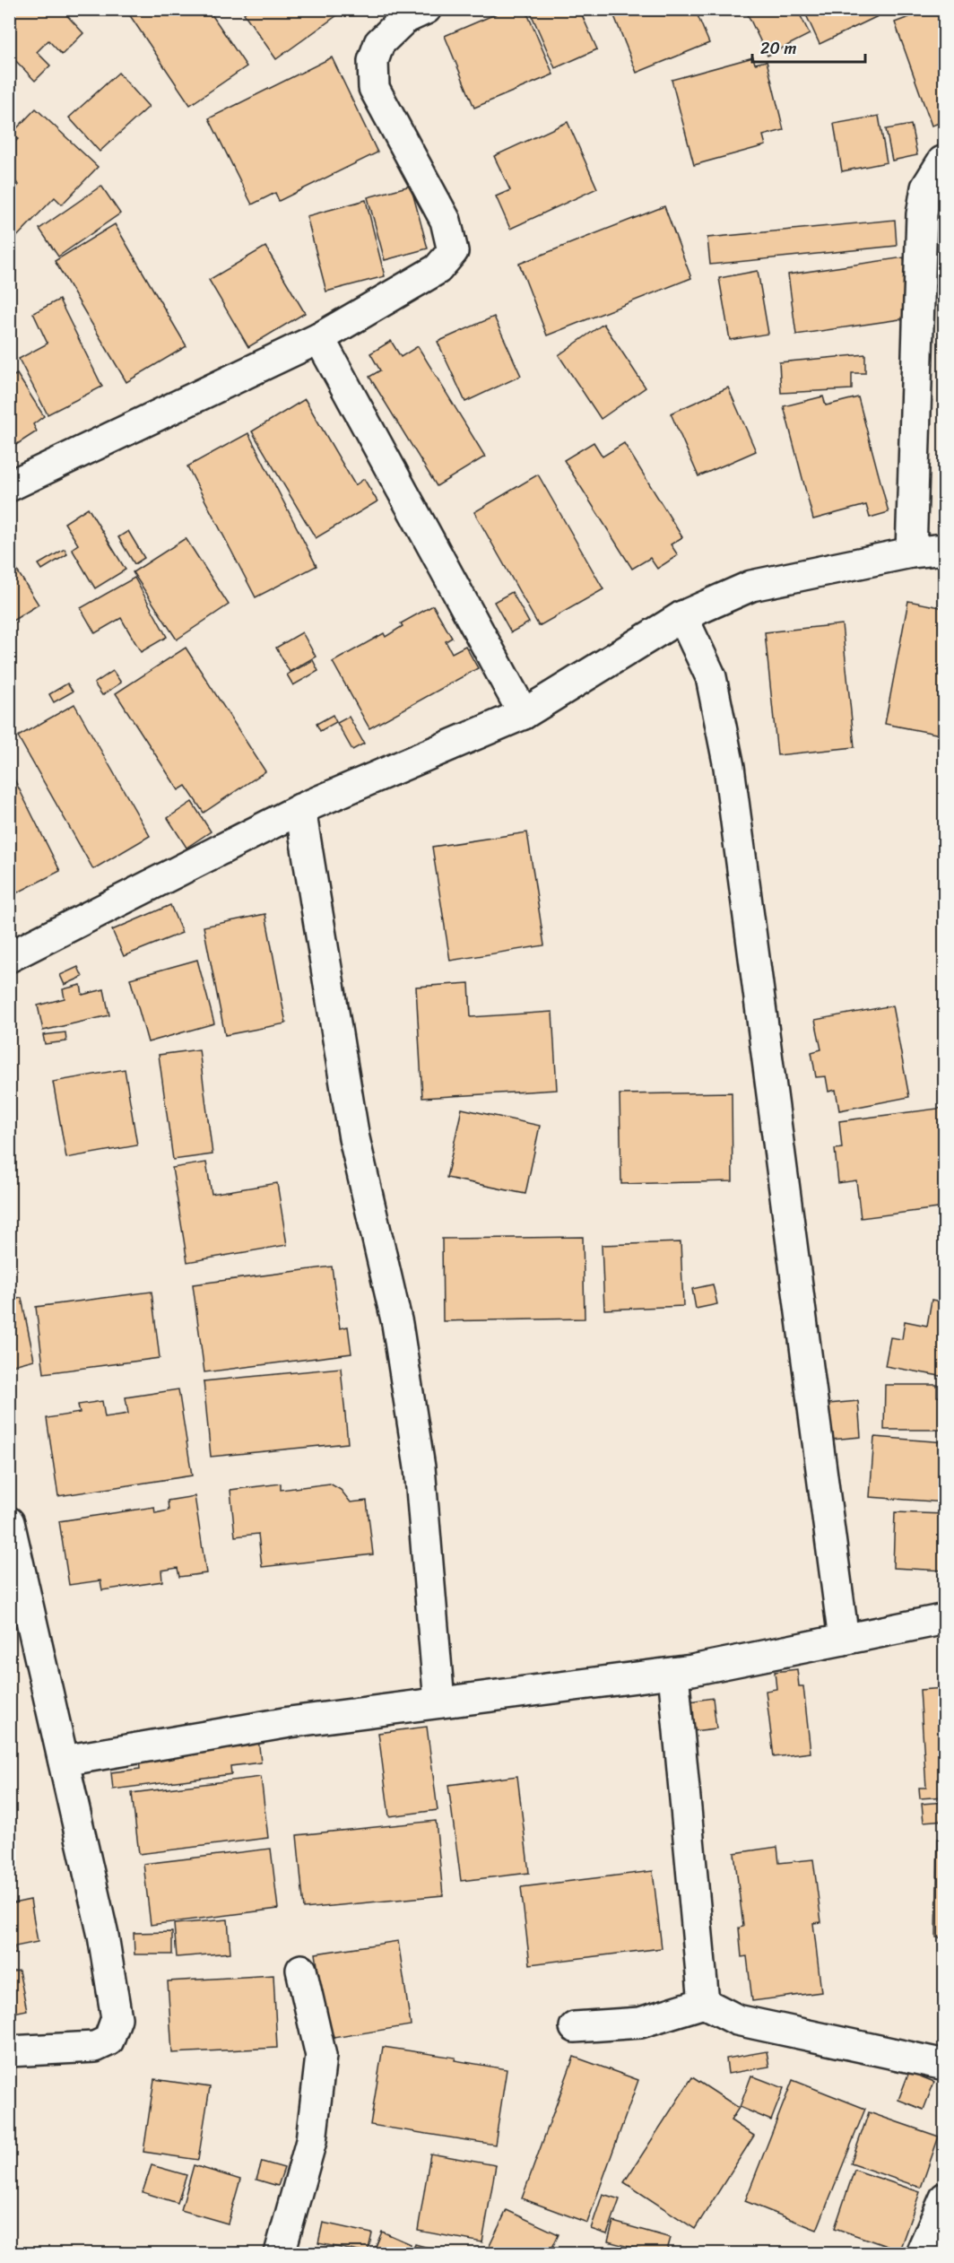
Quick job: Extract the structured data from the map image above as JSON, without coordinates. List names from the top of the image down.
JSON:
{
  "scale_bar": "20 m"
}
